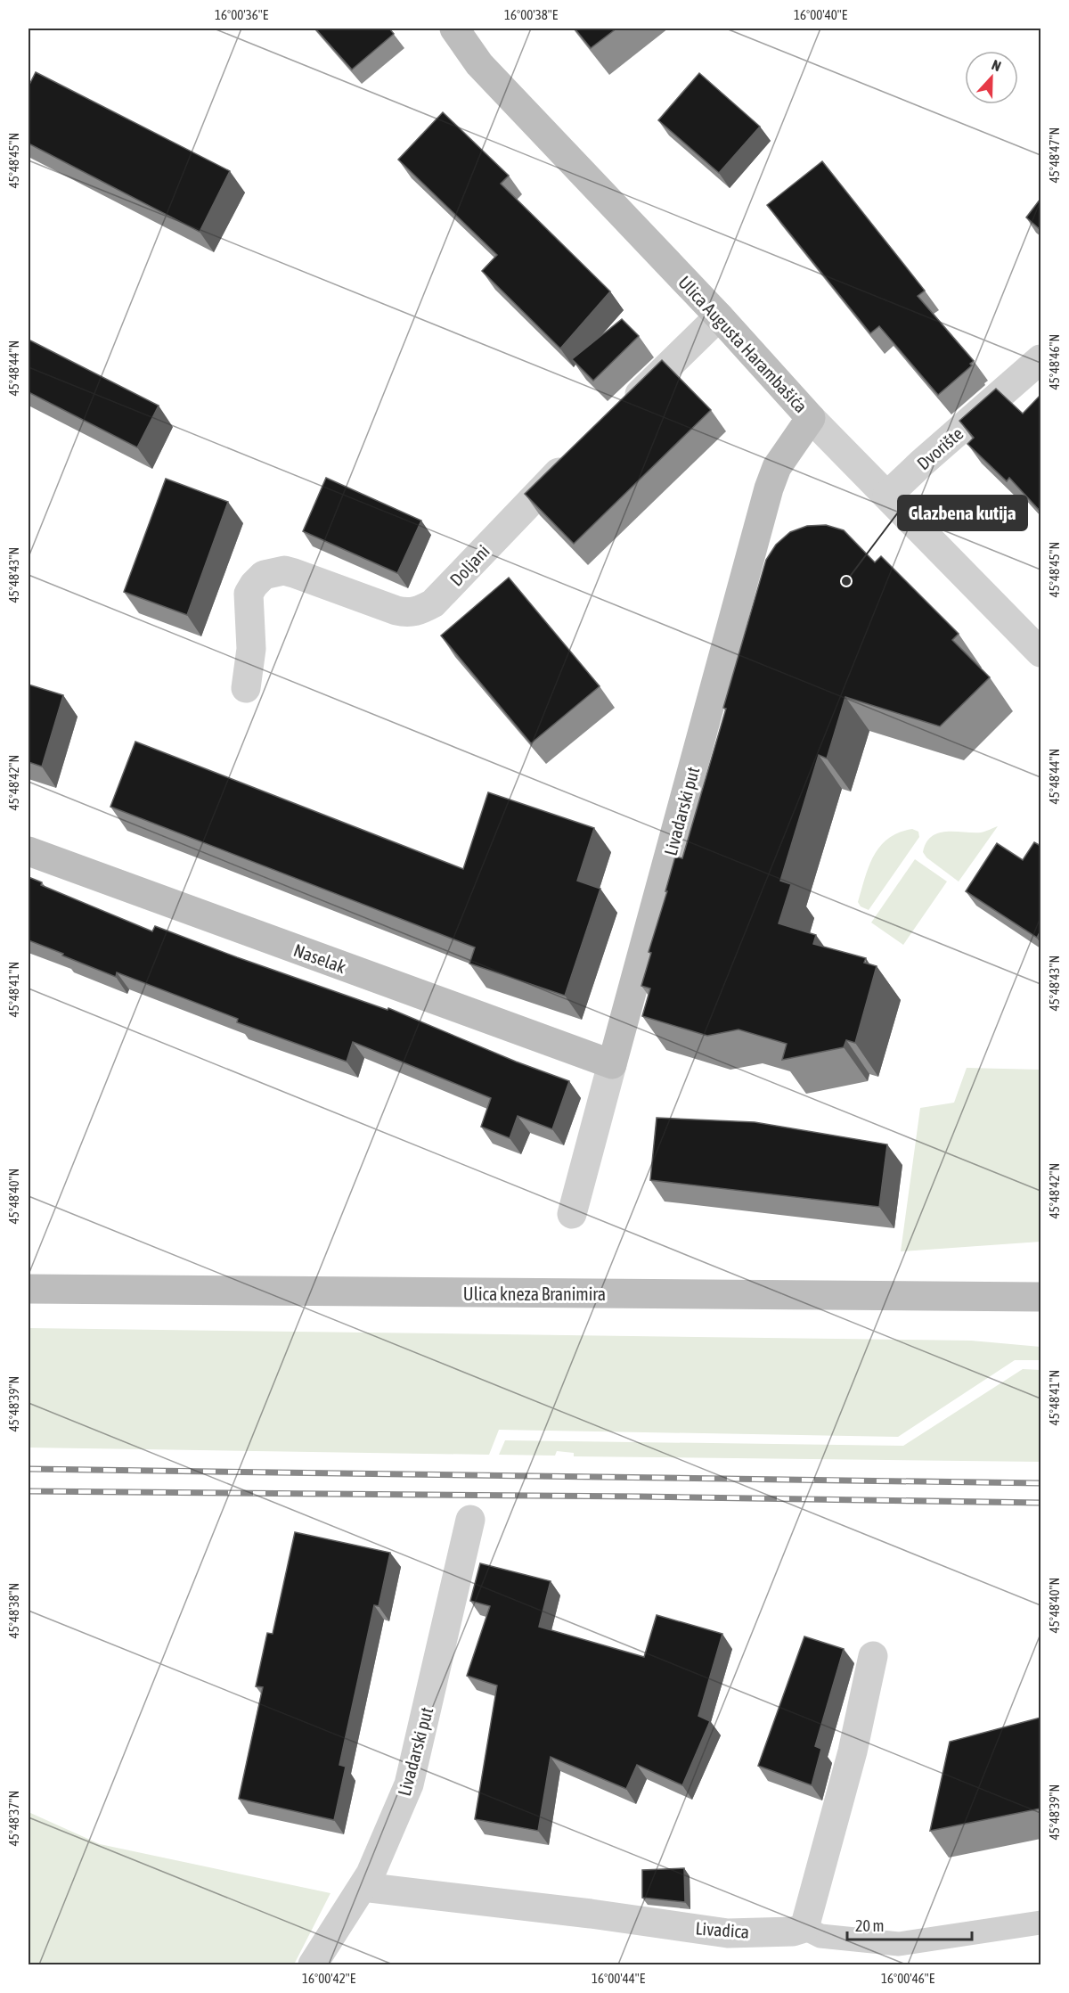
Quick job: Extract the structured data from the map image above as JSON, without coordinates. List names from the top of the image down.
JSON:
{
  "streets": {
    "street": [
      "Ulica Augusta Harambašića",
      "Dvorište",
      "Doljani",
      "Livadarski put",
      "Naselak",
      "Ulica kneza Branimira",
      "Livadica"
    ]
  },
  "crossings": [
    ["Ulica Augusta Harambašića", "Dvorište"],
    ["Ulica Augusta Harambašića", "Livadarski put"],
    ["Livadarski put", "Naselak"],
    ["Livadarski put", "Livadica"]
  ],
  "places": ["Glazbena kutija"],
  "scale_bar": "20 m",
  "north": "top",
  "coordinates": [
    "16°00'36\"E",
    "16°00'38\"E",
    "16°00'40\"E",
    "45°48'47\"N",
    "45°48'45\"N",
    "45°48'46\"N",
    "45°48'44\"N",
    "45°48'43\"N",
    "45°48'42\"N",
    "45°48'41\"N",
    "45°48'40\"N",
    "45°48'39\"N",
    "45°48'38\"N",
    "45°48'37\"N",
    "16°00'42\"E",
    "16°00'44\"E",
    "16°00'46\"E"
  ]
}
